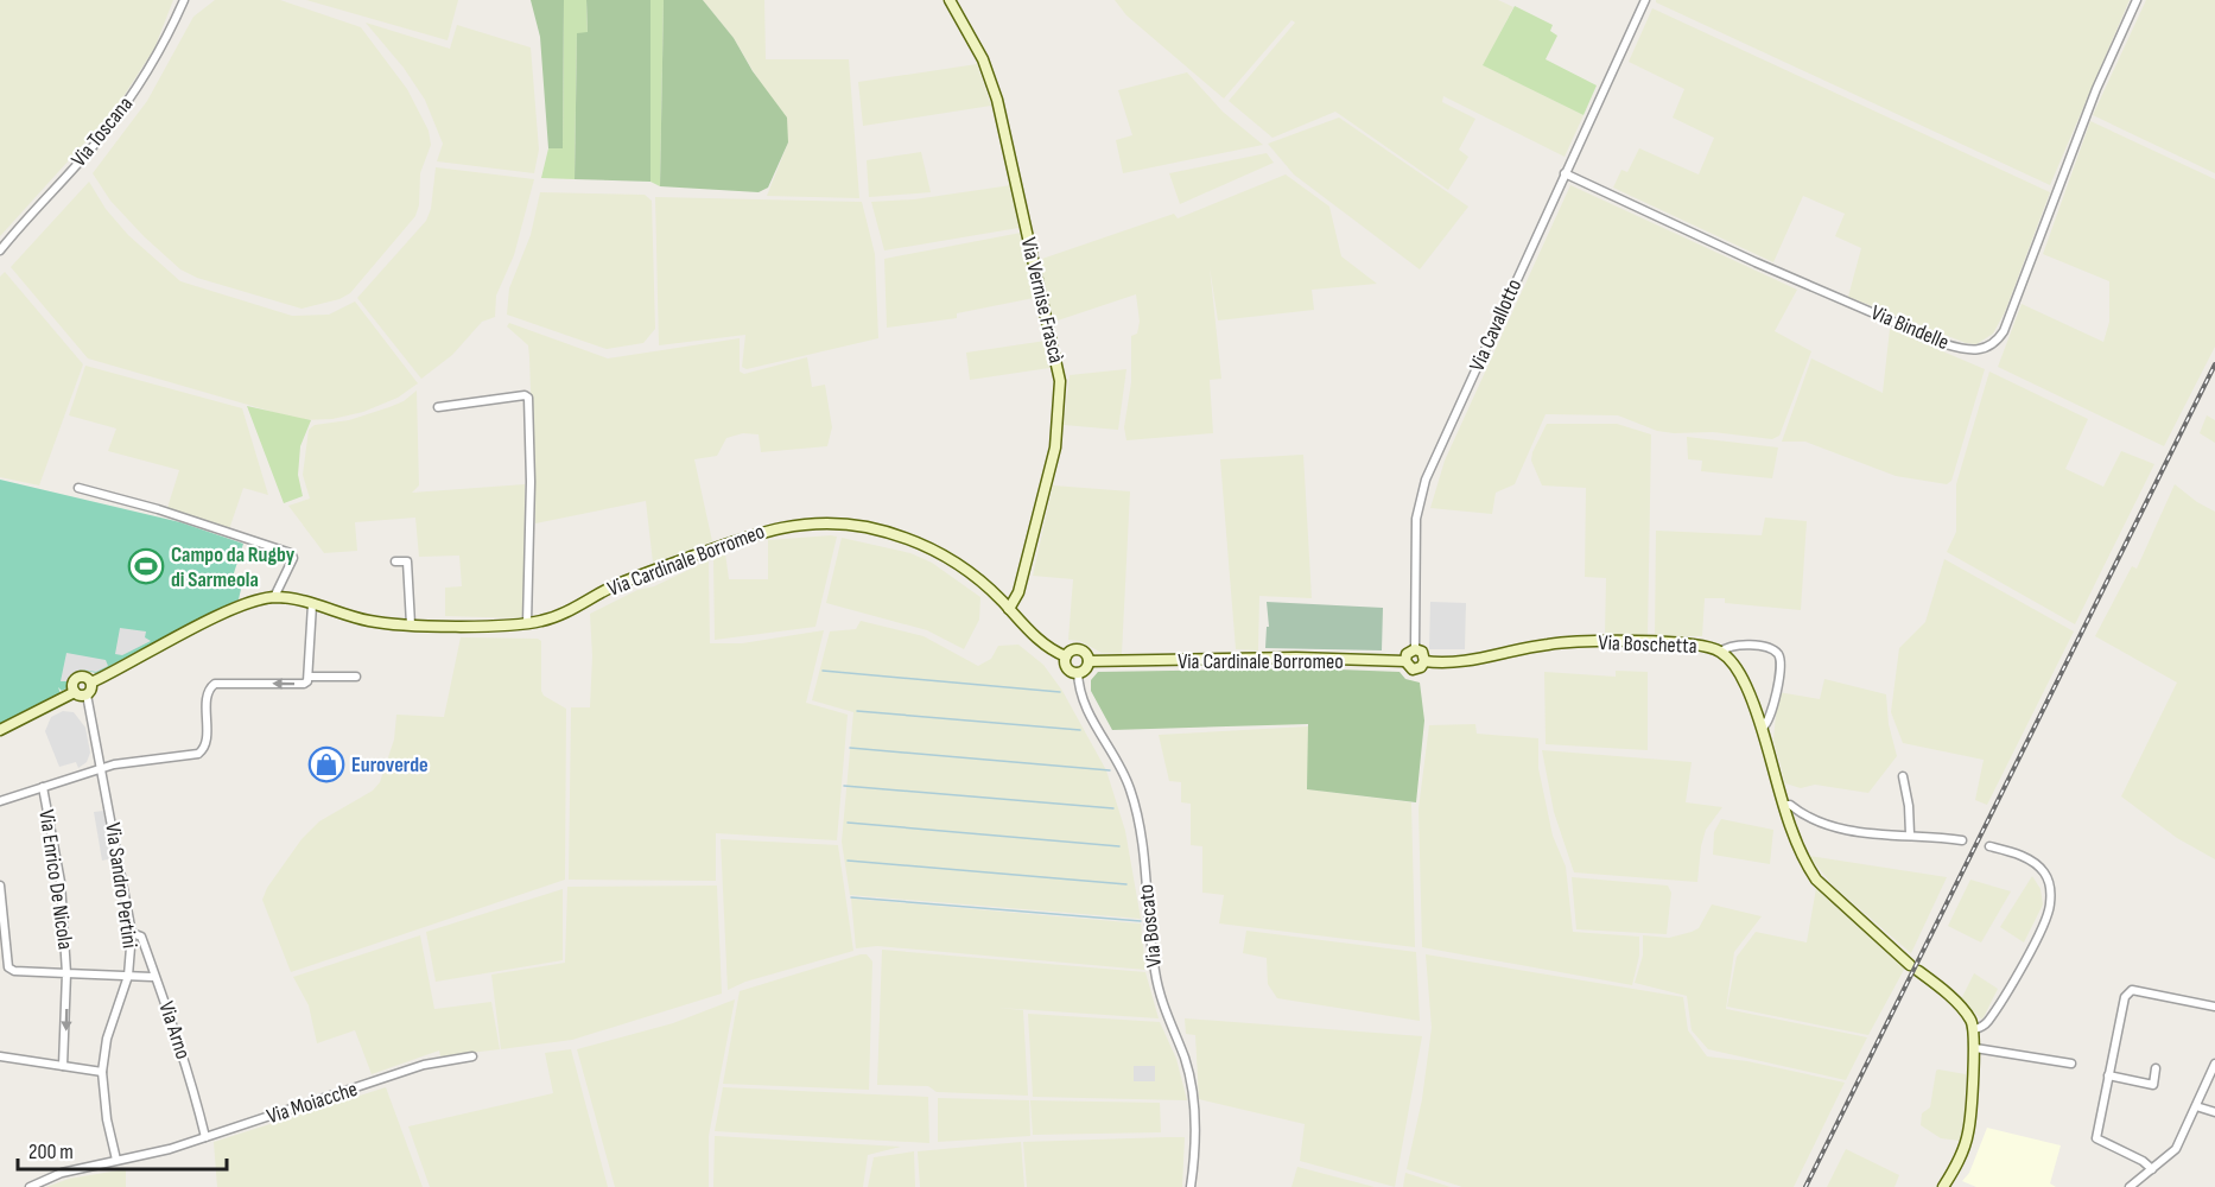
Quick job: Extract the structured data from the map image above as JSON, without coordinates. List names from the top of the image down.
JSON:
{
  "streets": {
    "street": [
      "Via Toscana",
      "Via Vernise Frascà",
      "Via Cavallotto",
      "Via Bindelle",
      "Via Cardinale Borromeo",
      "Via Boschetta",
      "Via Enrico De Nicola",
      "Via Sandro Pertini",
      "Via Boscato",
      "Via Arno",
      "Via Moiacche"
    ]
  },
  "crossings": [
    ["Via Vernise Frascà", "Via Cardinale Borromeo"],
    ["Via Cavallotto", "Via Bindelle"],
    ["Via Cavallotto", "Via Cardinale Borromeo"],
    ["Via Cavallotto", "Via Boschetta"],
    ["Via Cardinale Borromeo", "Via Boschetta"],
    ["Via Cardinale Borromeo", "Via Boscato"],
    ["Via Enrico De Nicola", "Via Sandro Pertini"],
    ["Via Sandro Pertini", "Via Arno"],
    ["Via Sandro Pertini", "Via Moiacche"],
    ["Via Arno", "Via Moiacche"]
  ],
  "places": {
    "sports": ["Campo da Rugby di Sarmeola"],
    "shop": ["Euroverde"]
  },
  "scale_bar": "200 m"
}
